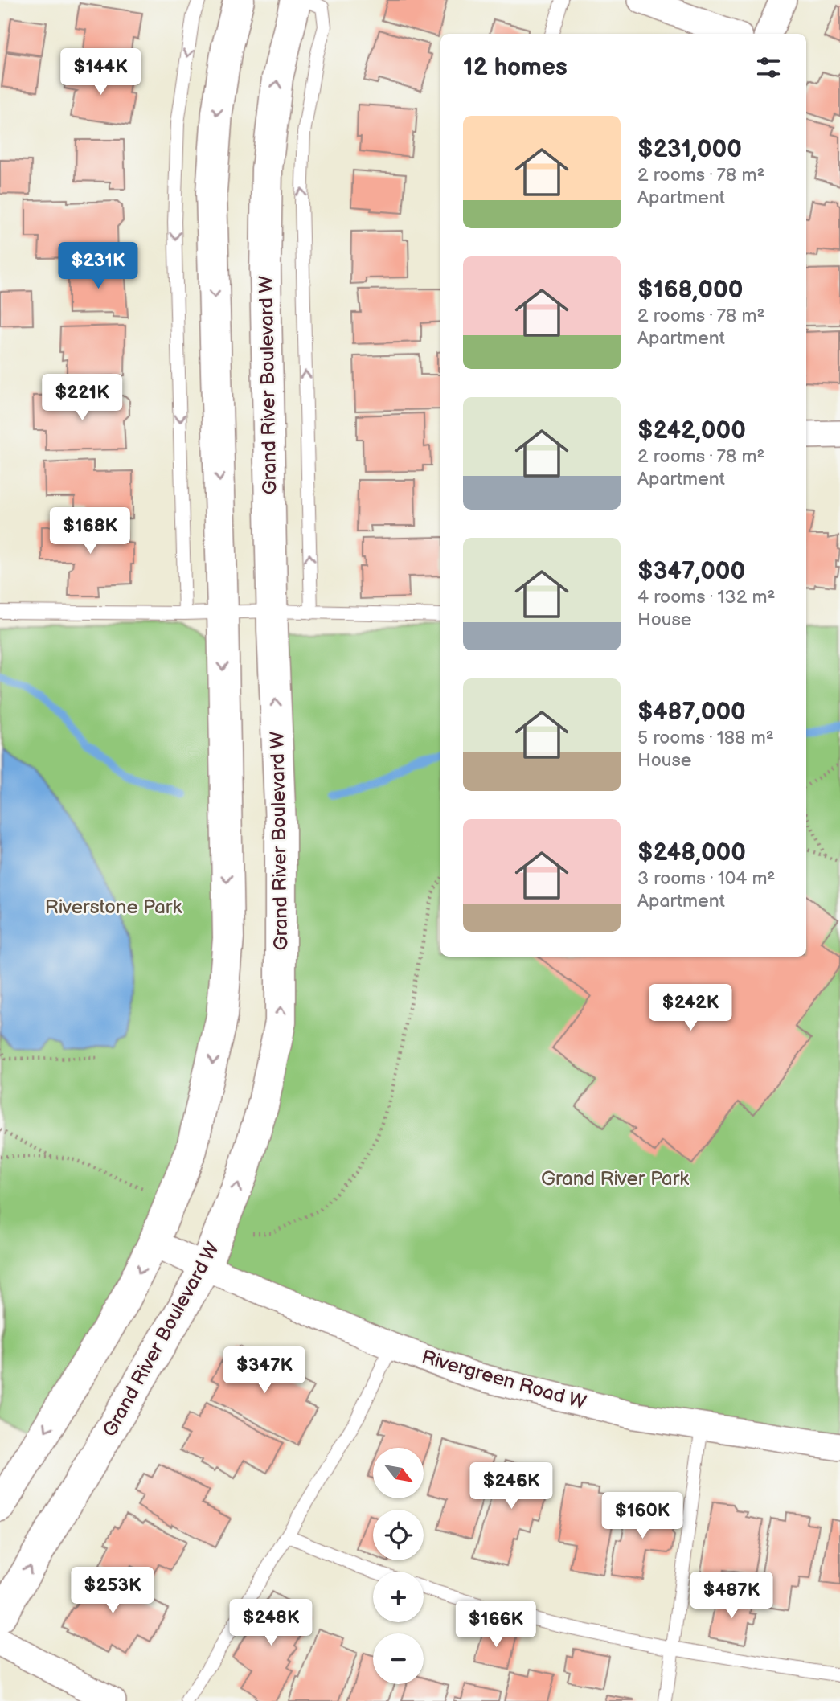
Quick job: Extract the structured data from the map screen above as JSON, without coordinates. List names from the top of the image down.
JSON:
{
  "streets": {
    "street": ["Grand River Boulevard W", "Rivergreen Road W"]
  },
  "crossings": [
    ["Grand River Boulevard W", "Rivergreen Road W"]
  ],
  "parks": ["Riverstone Park", "Grand River Park"],
  "north": "bottom right",
  "page": {
    "heading": "12 homes",
    "price": [
      "$144K",
      "$231K",
      "$221K",
      "$168K",
      "$242K",
      "$347K",
      "$246K",
      "$160K",
      "$253K",
      "$487K",
      "$248K",
      "$166K"
    ],
    "list": [
      {
        "name": "$231,000",
        "note": "2 rooms · 78 m² · Apartment"
      },
      {
        "name": "$168,000",
        "note": "2 rooms · 78 m² · Apartment"
      },
      {
        "name": "$242,000",
        "note": "2 rooms · 78 m² · Apartment"
      },
      {
        "name": "$347,000",
        "note": "4 rooms · 132 m² · House"
      },
      {
        "name": "$487,000",
        "note": "5 rooms · 188 m² · House"
      },
      {
        "name": "$248,000",
        "note": "3 rooms · 104 m² · Apartment"
      }
    ],
    "map_buttons": ["+", "−"]
  }
}
